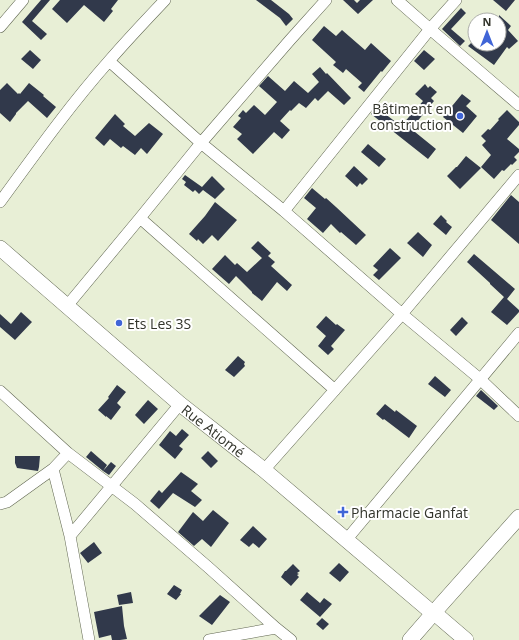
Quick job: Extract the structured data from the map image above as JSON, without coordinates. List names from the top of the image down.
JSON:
{
  "streets": {
    "street": ["Rue Atiomé"]
  },
  "places": {
    "other": ["Bâtiment en construction", "Ets Les 3S"],
    "health": ["Pharmacie Ganfat"]
  },
  "north": "top"
}
